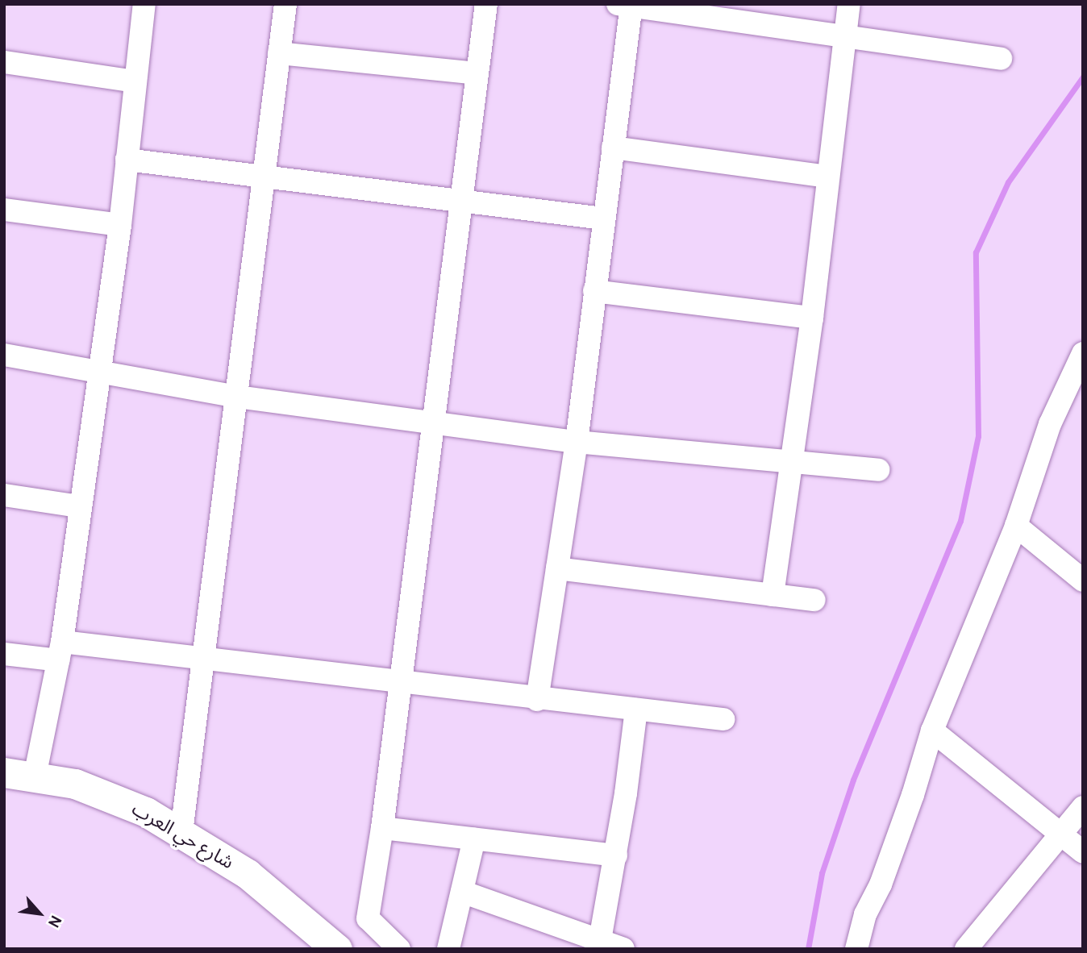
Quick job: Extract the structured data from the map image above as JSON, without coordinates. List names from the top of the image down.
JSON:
{
  "streets": {
    "main road": ["شارع حي العرب"]
  },
  "north": "bottom right"
}
